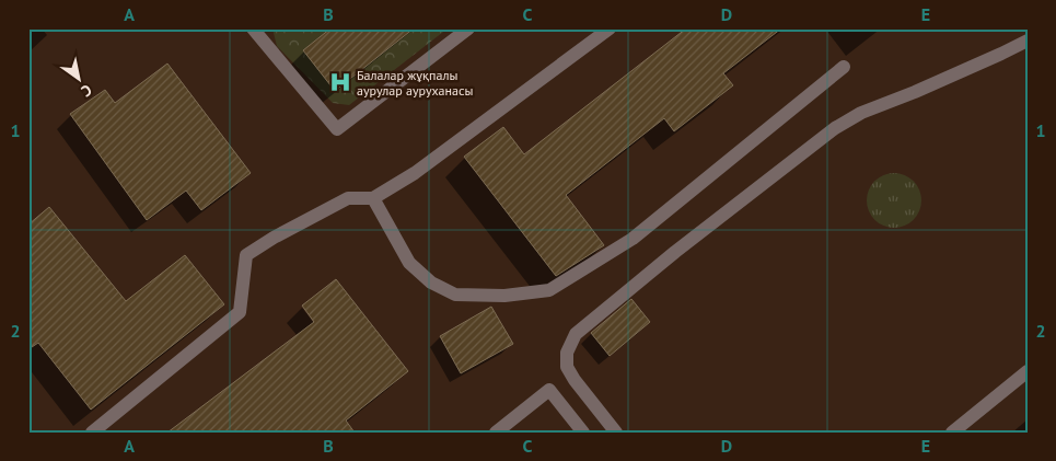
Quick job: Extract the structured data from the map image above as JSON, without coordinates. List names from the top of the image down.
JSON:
{
  "places": {
    "hospital": ["Балалар жұқпалы аурулар ауруханасы"]
  },
  "north": "bottom right",
  "grid": {
    "columns": [
      "A",
      "B",
      "C",
      "D",
      "E"
    ],
    "rows": ["1", "2"]
  }
}
